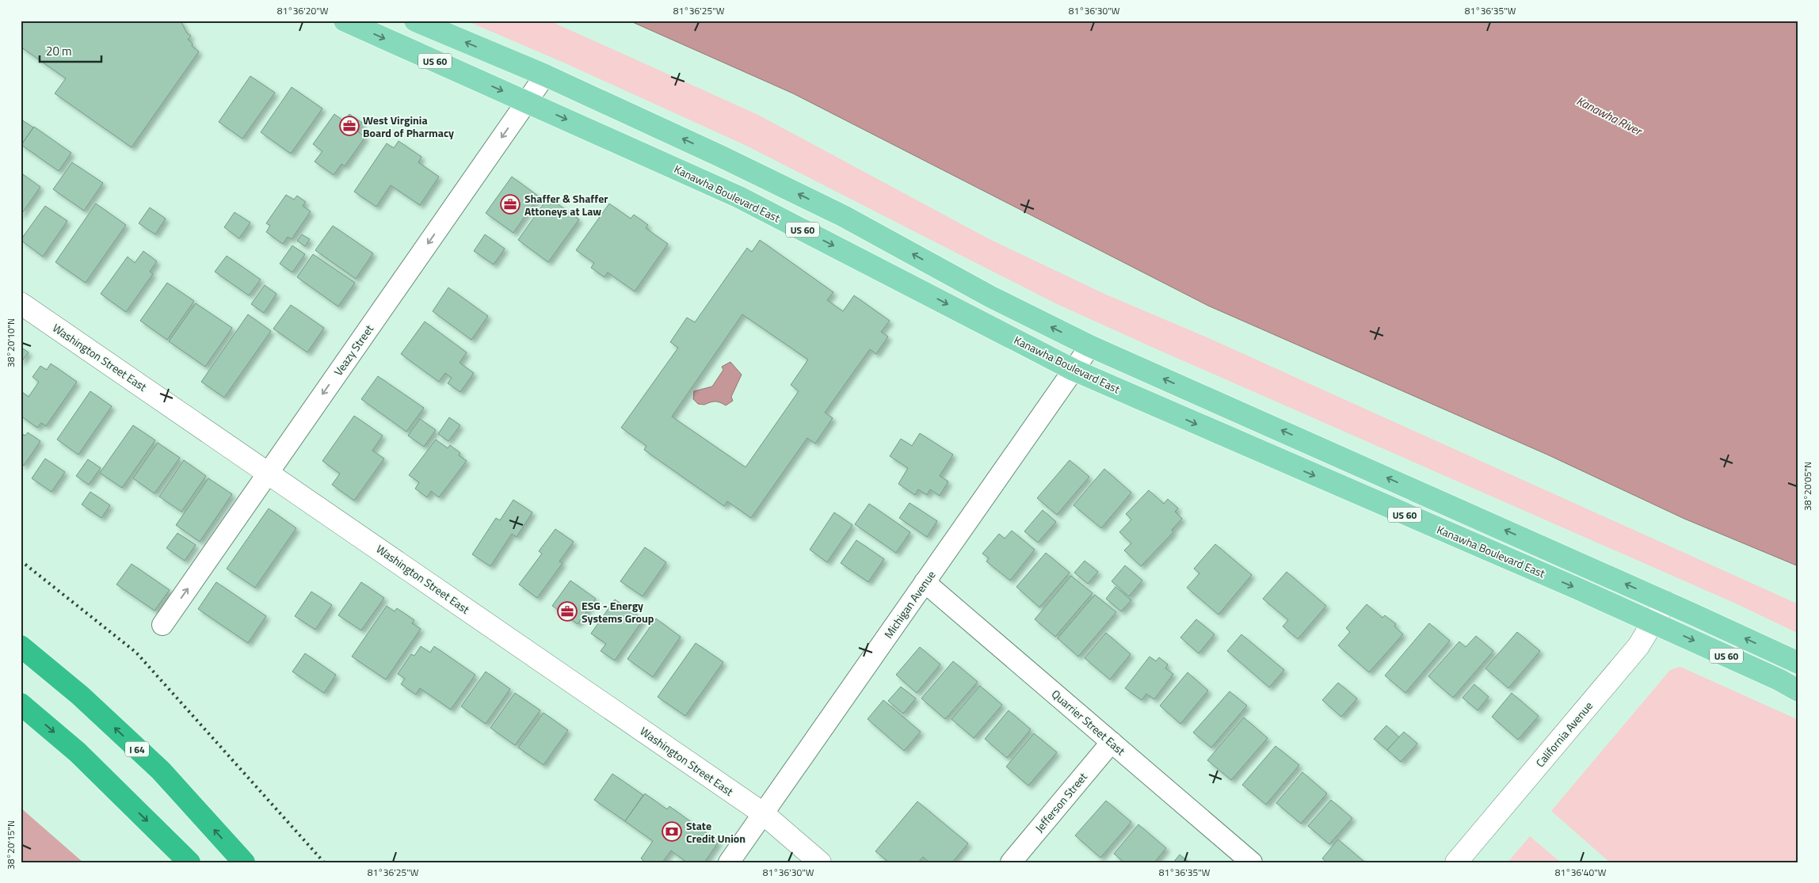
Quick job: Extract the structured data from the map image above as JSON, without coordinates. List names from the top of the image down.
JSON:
{
  "streets": {
    "highway": ["I 64"],
    "main road": ["US 60", "Kanawha Boulevard East"],
    "street": [
      "Veazy Street",
      "Washington Street East",
      "Michigan Avenue",
      "Quarrier Street East",
      "California Avenue",
      "Jefferson Street"
    ]
  },
  "crossings": [
    ["US 60", "Veazy Street"],
    ["US 60", "Michigan Avenue"],
    ["US 60", "California Avenue"],
    ["Kanawha Boulevard East", "Veazy Street"],
    ["Kanawha Boulevard East", "Michigan Avenue"],
    ["Kanawha Boulevard East", "California Avenue"],
    ["Veazy Street", "Washington Street East"],
    ["Washington Street East", "Michigan Avenue"],
    ["Michigan Avenue", "Quarrier Street East"],
    ["Quarrier Street East", "Jefferson Street"]
  ],
  "water": ["Kanawha River"],
  "places": {
    "office": ["West Virginia Board of Pharmacy", "Shaffer & Shaffer Attoneys at Law", "ESG - Energy Systems Group"],
    "bank": ["State Credit Union"]
  },
  "scale_bar": "20 m",
  "coordinates": [
    "81°36'20\"W",
    "81°36'25\"W",
    "81°36'30\"W",
    "81°36'35\"W",
    "38°20'10\"N",
    "38°20'05\"N",
    "38°20'15\"N",
    "81°36'40\"W"
  ]
}
